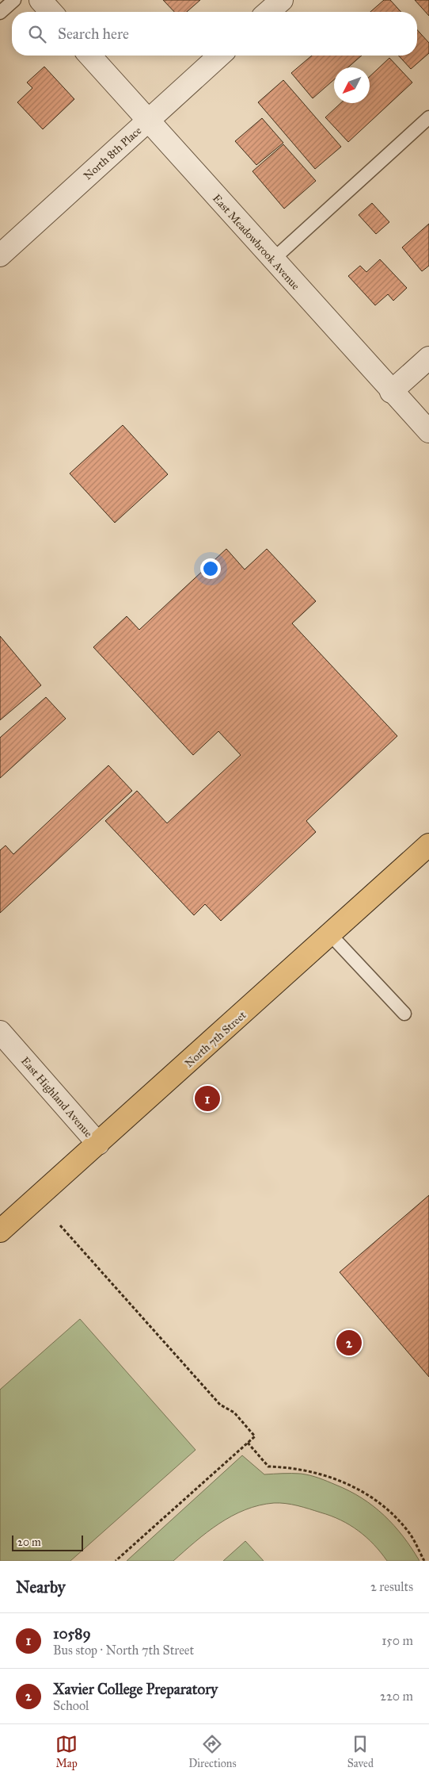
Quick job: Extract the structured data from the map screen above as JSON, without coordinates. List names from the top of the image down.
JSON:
{
  "streets": {
    "main road": ["North 7th Street"],
    "street": ["North 8th Place", "East Meadowbrook Avenue", "East Highland Avenue"]
  },
  "crossings": [
    ["North 8th Place", "East Meadowbrook Avenue"],
    ["North 7th Street", "East Highland Avenue"]
  ],
  "scale_bar": "20 m",
  "north": "bottom left",
  "page": {
    "search": "Search here",
    "pins": ["1", "2"],
    "scale": "20 m",
    "heading": ["Nearby", "2 results"],
    "list": [
      {
        "mark": "1",
        "name": "10589",
        "note": "Bus stop · North 7th Street",
        "value": "150 m"
      },
      {
        "mark": "2",
        "name": "Xavier College Preparatory",
        "note": "School",
        "value": "220 m"
      }
    ],
    "nav": ["Map", "Directions", "Saved"]
  }
}
